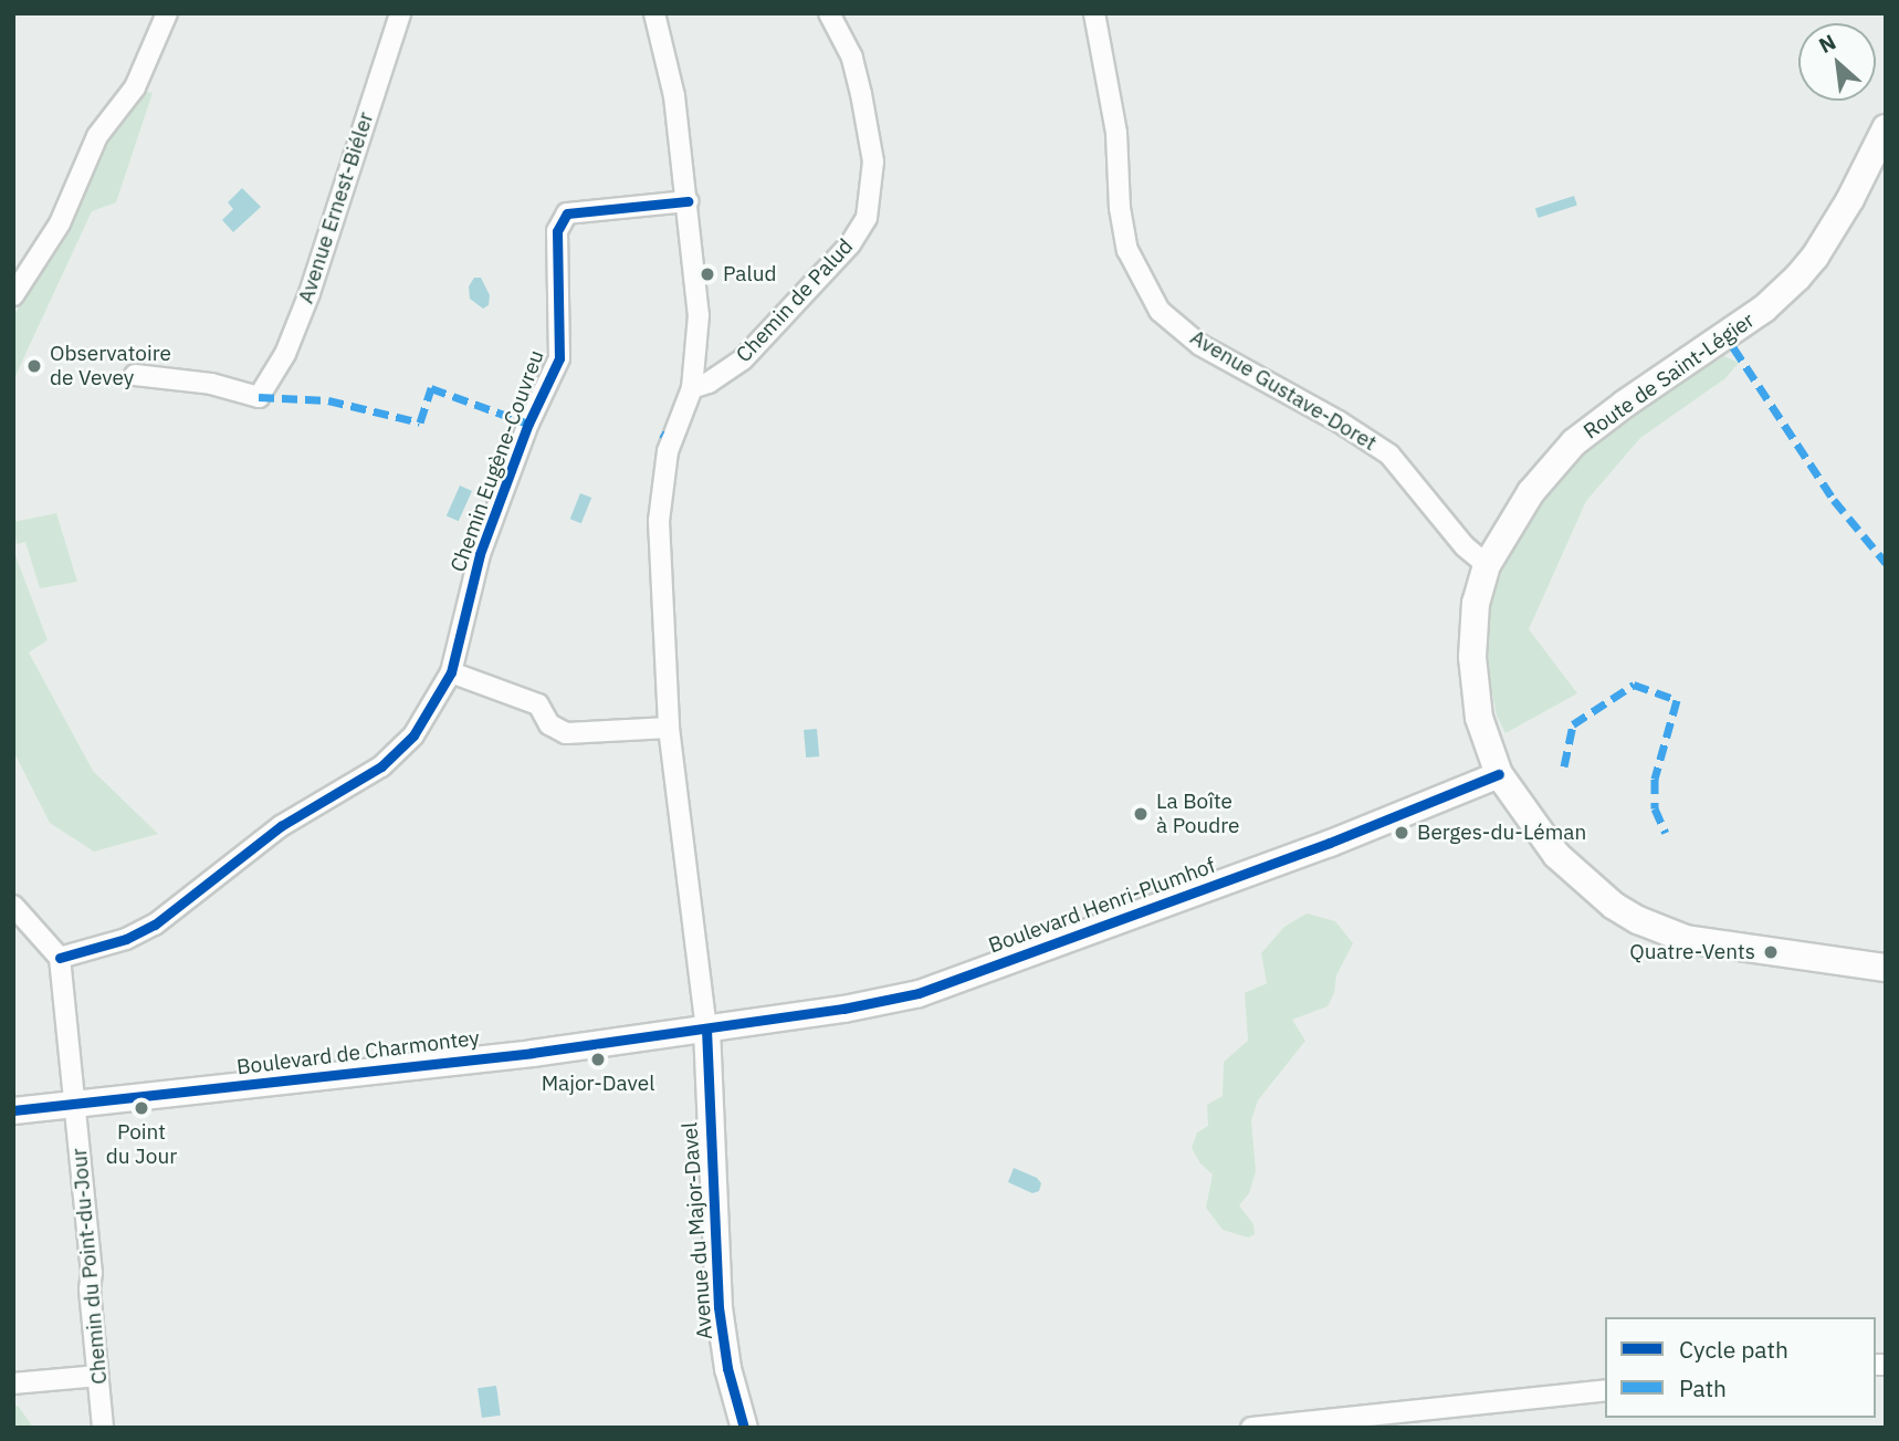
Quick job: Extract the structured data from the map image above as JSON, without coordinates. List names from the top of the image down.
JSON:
{
  "streets": {
    "main road": ["Route de Saint-Légier"],
    "street": [
      "Avenue Ernest-Biéler",
      "Chemin de Palud",
      "Avenue Gustave-Doret",
      "Chemin Eugène-Couvreu",
      "Boulevard Henri-Plumhof",
      "Boulevard de Charmontey",
      "Avenue du Major-Davel",
      "Chemin du Point-du-Jour"
    ]
  },
  "crossings": [
    ["Chemin de Palud", "Avenue du Major-Davel"],
    ["Route de Saint-Légier", "Avenue Gustave-Doret"],
    ["Route de Saint-Légier", "Boulevard Henri-Plumhof"],
    ["Chemin Eugène-Couvreu", "Avenue du Major-Davel"],
    ["Chemin Eugène-Couvreu", "Chemin du Point-du-Jour"],
    ["Boulevard Henri-Plumhof", "Boulevard de Charmontey"],
    ["Boulevard Henri-Plumhof", "Avenue du Major-Davel"],
    ["Boulevard de Charmontey", "Avenue du Major-Davel"],
    ["Boulevard de Charmontey", "Chemin du Point-du-Jour"]
  ],
  "places": [
    "Palud",
    "Observatoire de Vevey",
    "La Boîte à Poudre",
    "Berges-du-Léman",
    "Quatre-Vents",
    "Major-Davel",
    "Point du Jour"
  ],
  "legend": ["Cycle path", "Path"],
  "north": "top left"
}
